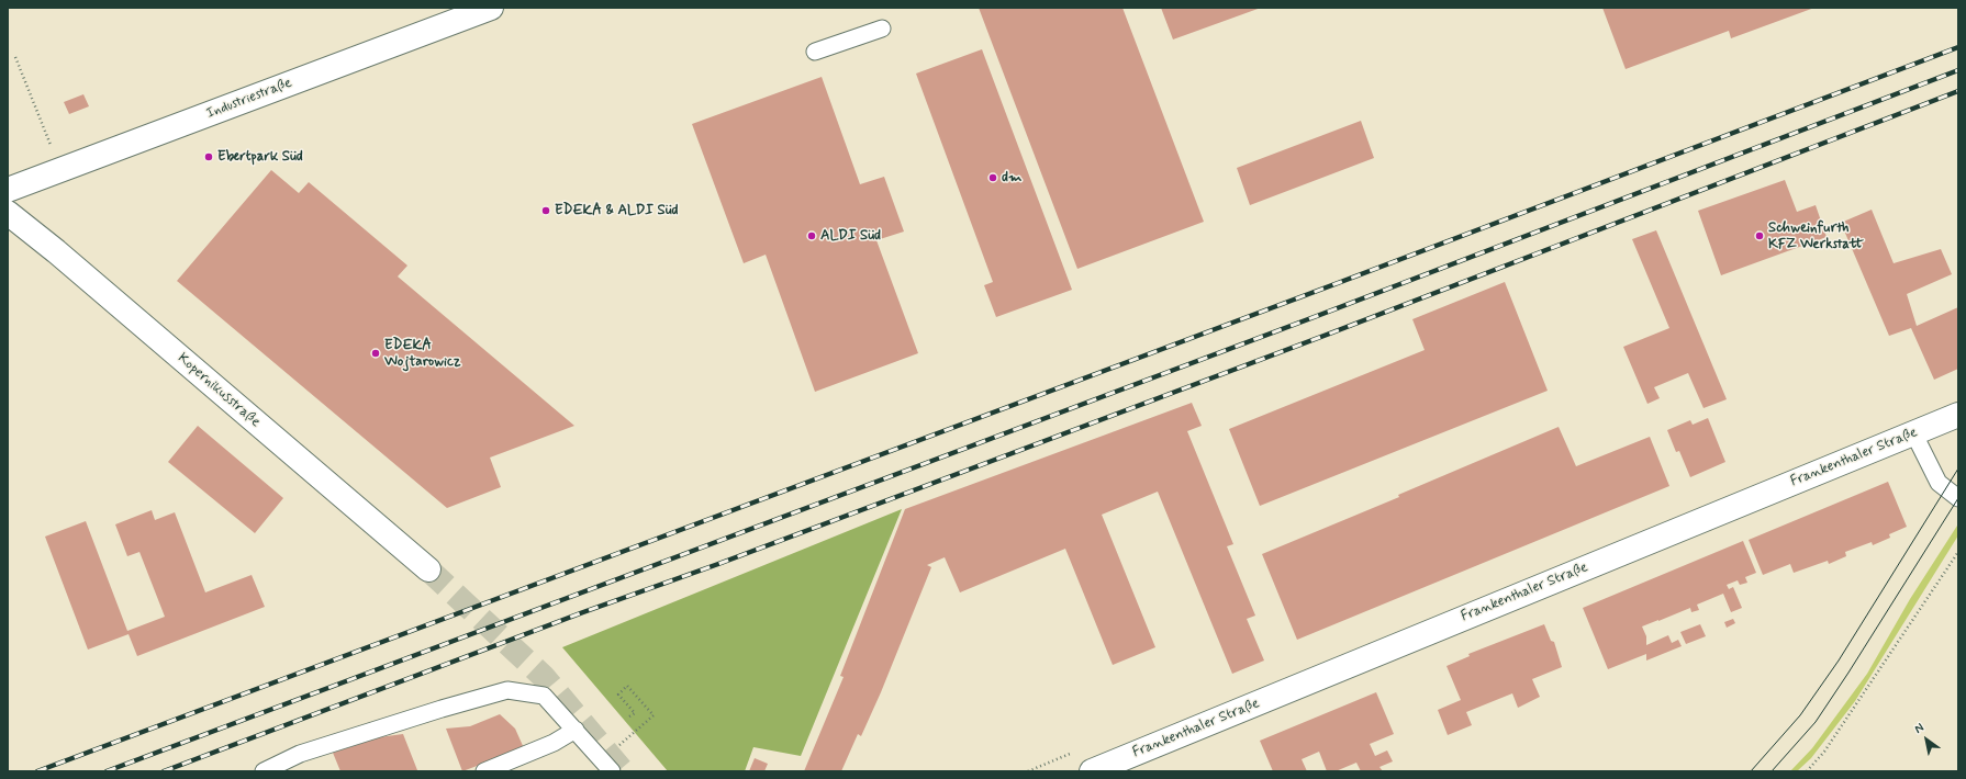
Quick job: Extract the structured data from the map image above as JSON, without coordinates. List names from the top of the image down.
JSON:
{
  "streets": {
    "street": ["Industriestraße", "Kopernikusstraße", "Frankenthaler Straße"]
  },
  "places": [
    "Ebertpark Süd",
    "dm",
    "EDEKA & ALDI Süd",
    "ALDI Süd",
    "Schweinfurth KFZ Werkstatt",
    "EDEKA Wojtarowicz"
  ],
  "north": "top left"
}
